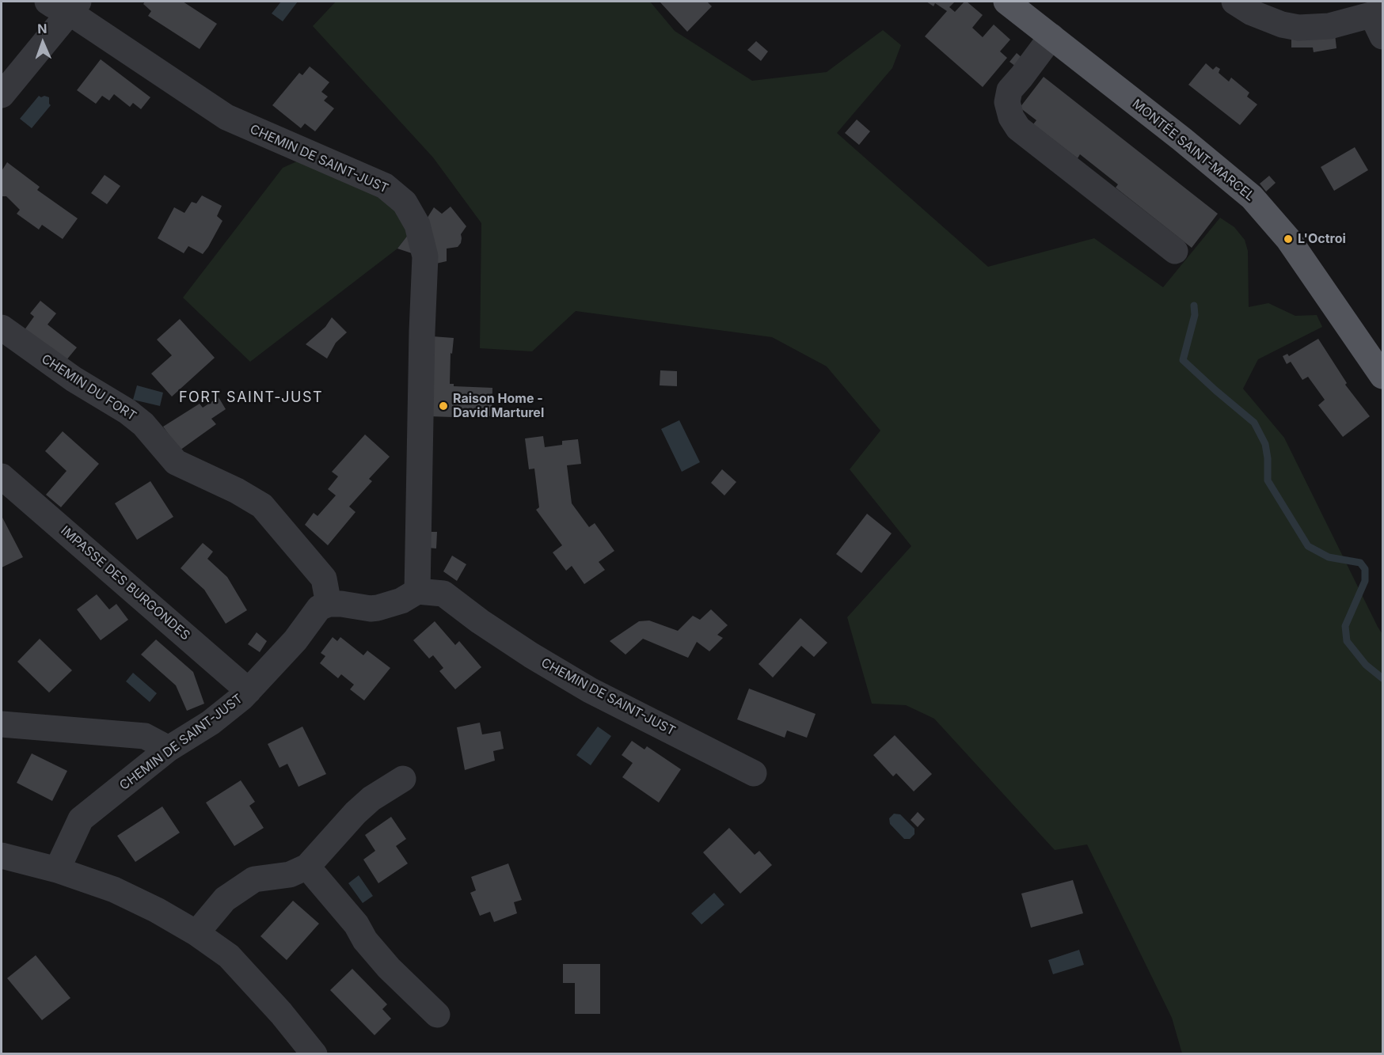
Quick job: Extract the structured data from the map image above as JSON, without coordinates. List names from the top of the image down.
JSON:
{
  "streets": {
    "main road": ["MONTÉE SAINT-MARCEL"],
    "street": ["CHEMIN DE SAINT-JUST", "CHEMIN DU FORT", "IMPASSE DES BURGONDES"]
  },
  "crossings": [
    ["CHEMIN DE SAINT-JUST", "CHEMIN DU FORT"],
    ["CHEMIN DE SAINT-JUST", "IMPASSE DES BURGONDES"]
  ],
  "districts": ["FORT SAINT-JUST"],
  "places": ["L'Octroi", "Raison Home - David Marturel"],
  "north": "top"
}
